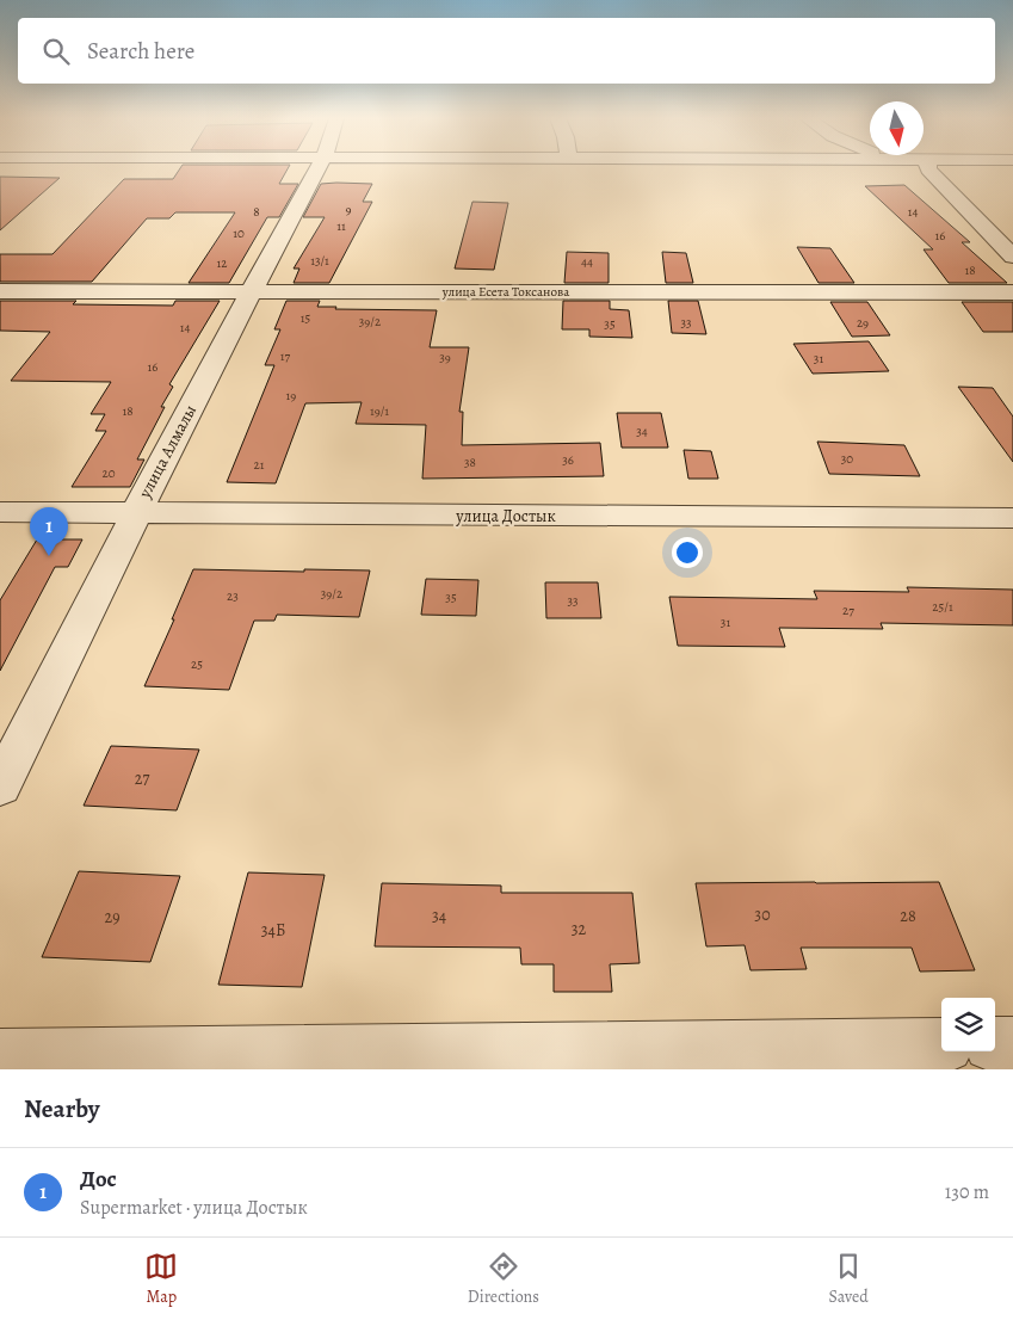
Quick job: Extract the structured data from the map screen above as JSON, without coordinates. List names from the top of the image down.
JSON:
{
  "streets": {
    "street": ["улица Есета Токсанова", "улица Алмалы", "улица Достык"]
  },
  "crossings": [
    ["улица Есета Токсанова", "улица Алмалы"],
    ["улица Алмалы", "улица Достык"]
  ],
  "house_numbers": [
    "9",
    "8",
    "14",
    "11",
    "10",
    "16",
    "13/1",
    "44",
    "12",
    "18",
    "15",
    "39/2",
    "33",
    "29",
    "35",
    "14",
    "17",
    "39",
    "31",
    "16",
    "19",
    "18",
    "19/1",
    "34",
    "30",
    "36",
    "38",
    "21",
    "20",
    "39/2",
    "23",
    "35",
    "33",
    "25/1",
    "27",
    "31",
    "25",
    "27",
    "30",
    "34",
    "28",
    "29",
    "32",
    "34Б"
  ],
  "north": "bottom",
  "page": {
    "search": "Search here",
    "pins": "1",
    "heading": "Nearby",
    "list": [
      {
        "mark": "1",
        "name": "Дос",
        "note": "Supermarket · улица Достык",
        "value": "130 m"
      }
    ],
    "nav": ["Map", "Directions", "Saved"]
  }
}
